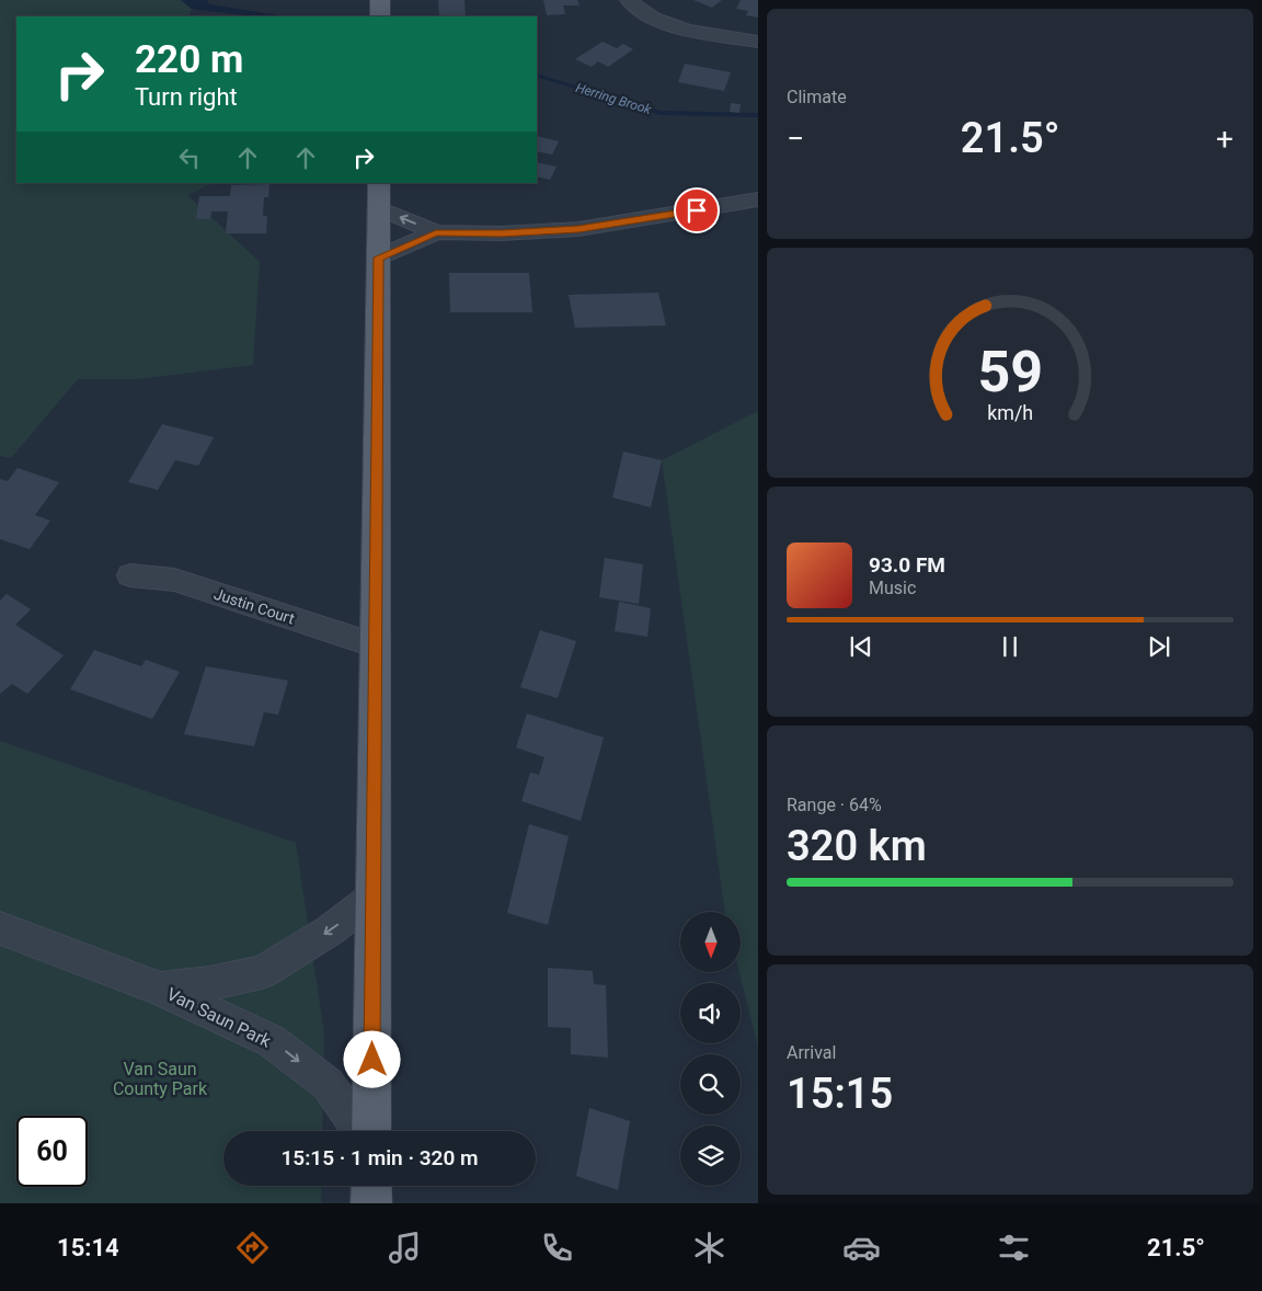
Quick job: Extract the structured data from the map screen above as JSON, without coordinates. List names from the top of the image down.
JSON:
{
  "streets": {
    "street": ["Justin Court", "Van Saun Park"]
  },
  "water": ["Herring Brook"],
  "parks": ["Van Saun County Park"],
  "north": "bottom",
  "page": {
    "tile": [
      "Climate",
      ["Range · 64%", "320 km"],
      ["Arrival", "15:15"]
    ],
    "turn": ["220 m", "Turn right"],
    "heat": ["−", "21.5°", "+"],
    "song": ["93.0 FM", "Music"],
    "limit": "60",
    "trip": "15:15 · 1 min · 320 m",
    "tabs": ["15:14", "21.5°"],
    "gauge": ["59", "km/h"]
  }
}
